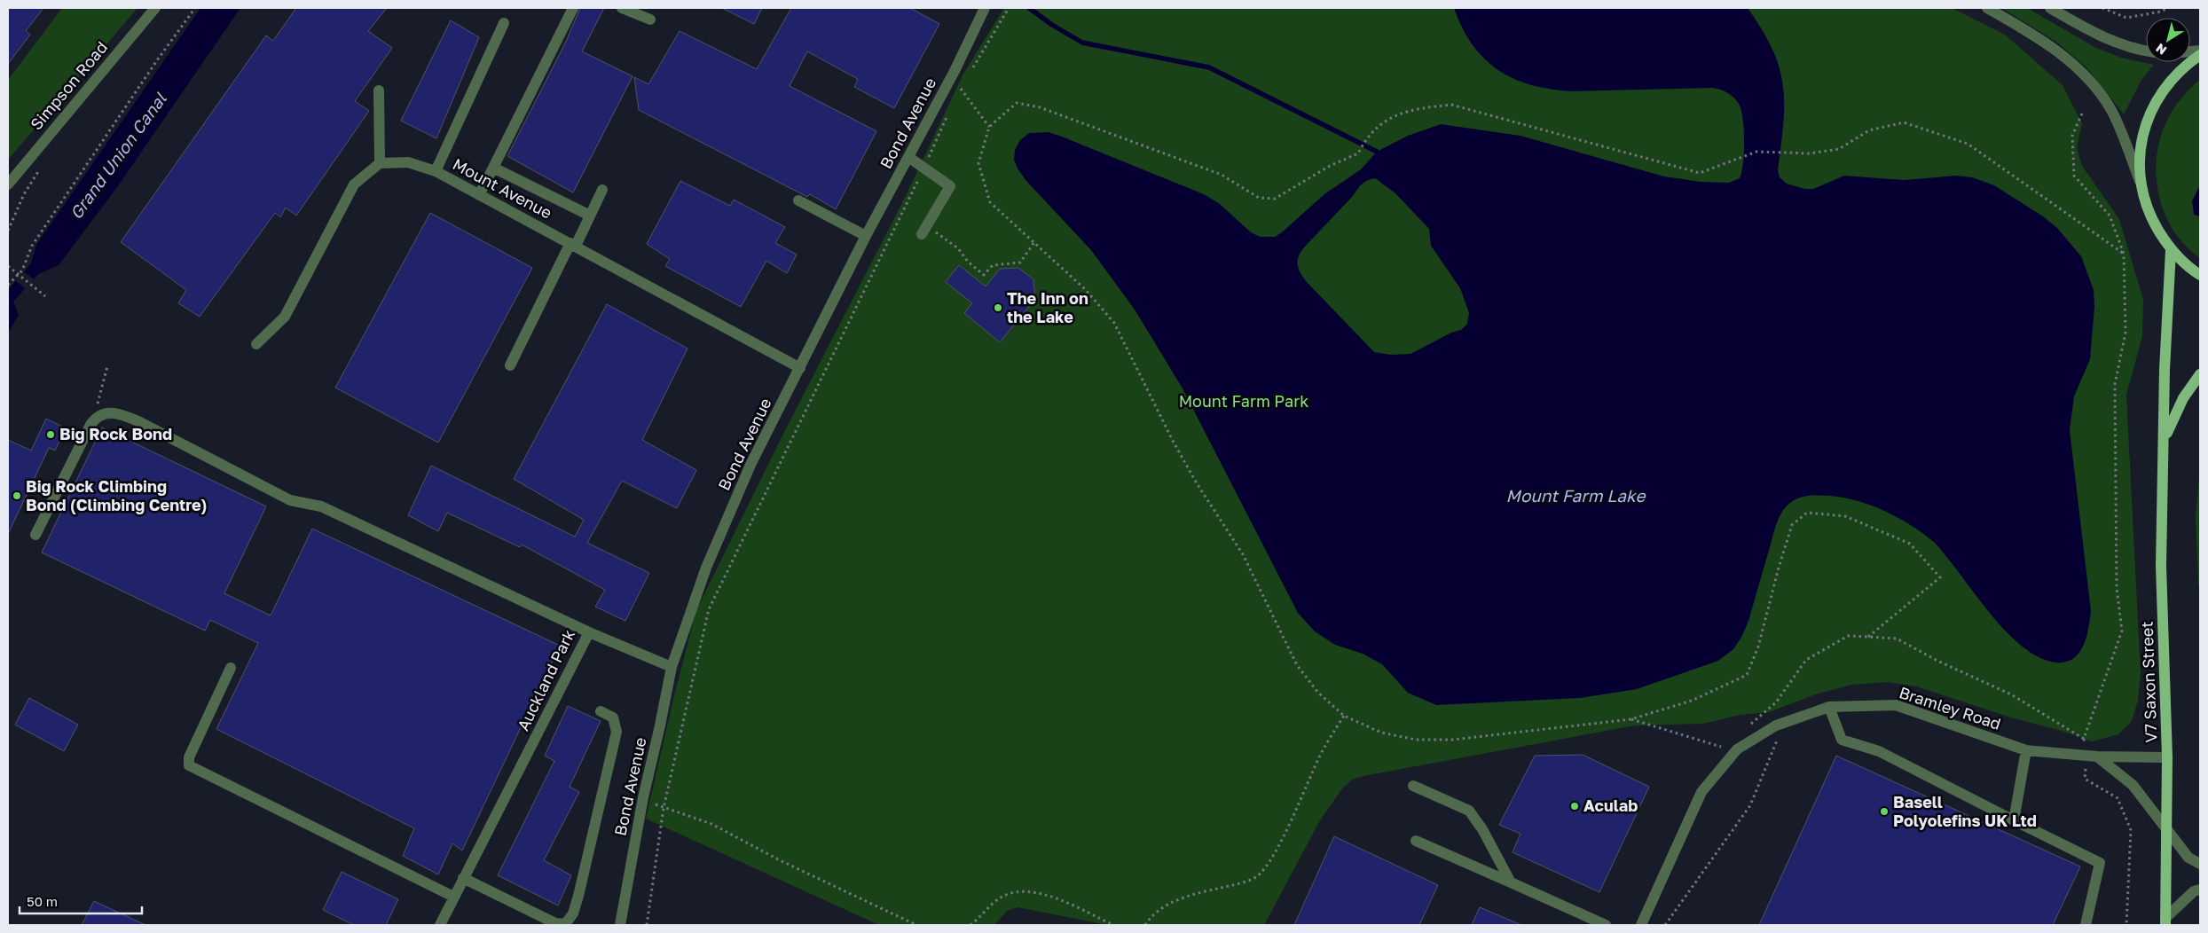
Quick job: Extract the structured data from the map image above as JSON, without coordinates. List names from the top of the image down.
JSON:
{
  "streets": {
    "main road": ["V7 Saxon Street"],
    "street": [
      "Simpson Road",
      "Bond Avenue",
      "Mount Avenue",
      "Auckland Park",
      "Bramley Road"
    ]
  },
  "crossings": [
    ["Bond Avenue", "Mount Avenue"],
    ["V7 Saxon Street", "Bramley Road"]
  ],
  "water": ["Grand Union Canal", "Mount Farm Lake"],
  "parks": ["Mount Farm Park"],
  "places": [
    "The Inn on the Lake",
    "Big Rock Bond",
    "Big Rock Climbing Bond (Climbing Centre)",
    "Aculab",
    "Basell Polyolefins UK Ltd"
  ],
  "scale_bar": "50 m",
  "north": "bottom left"
}
